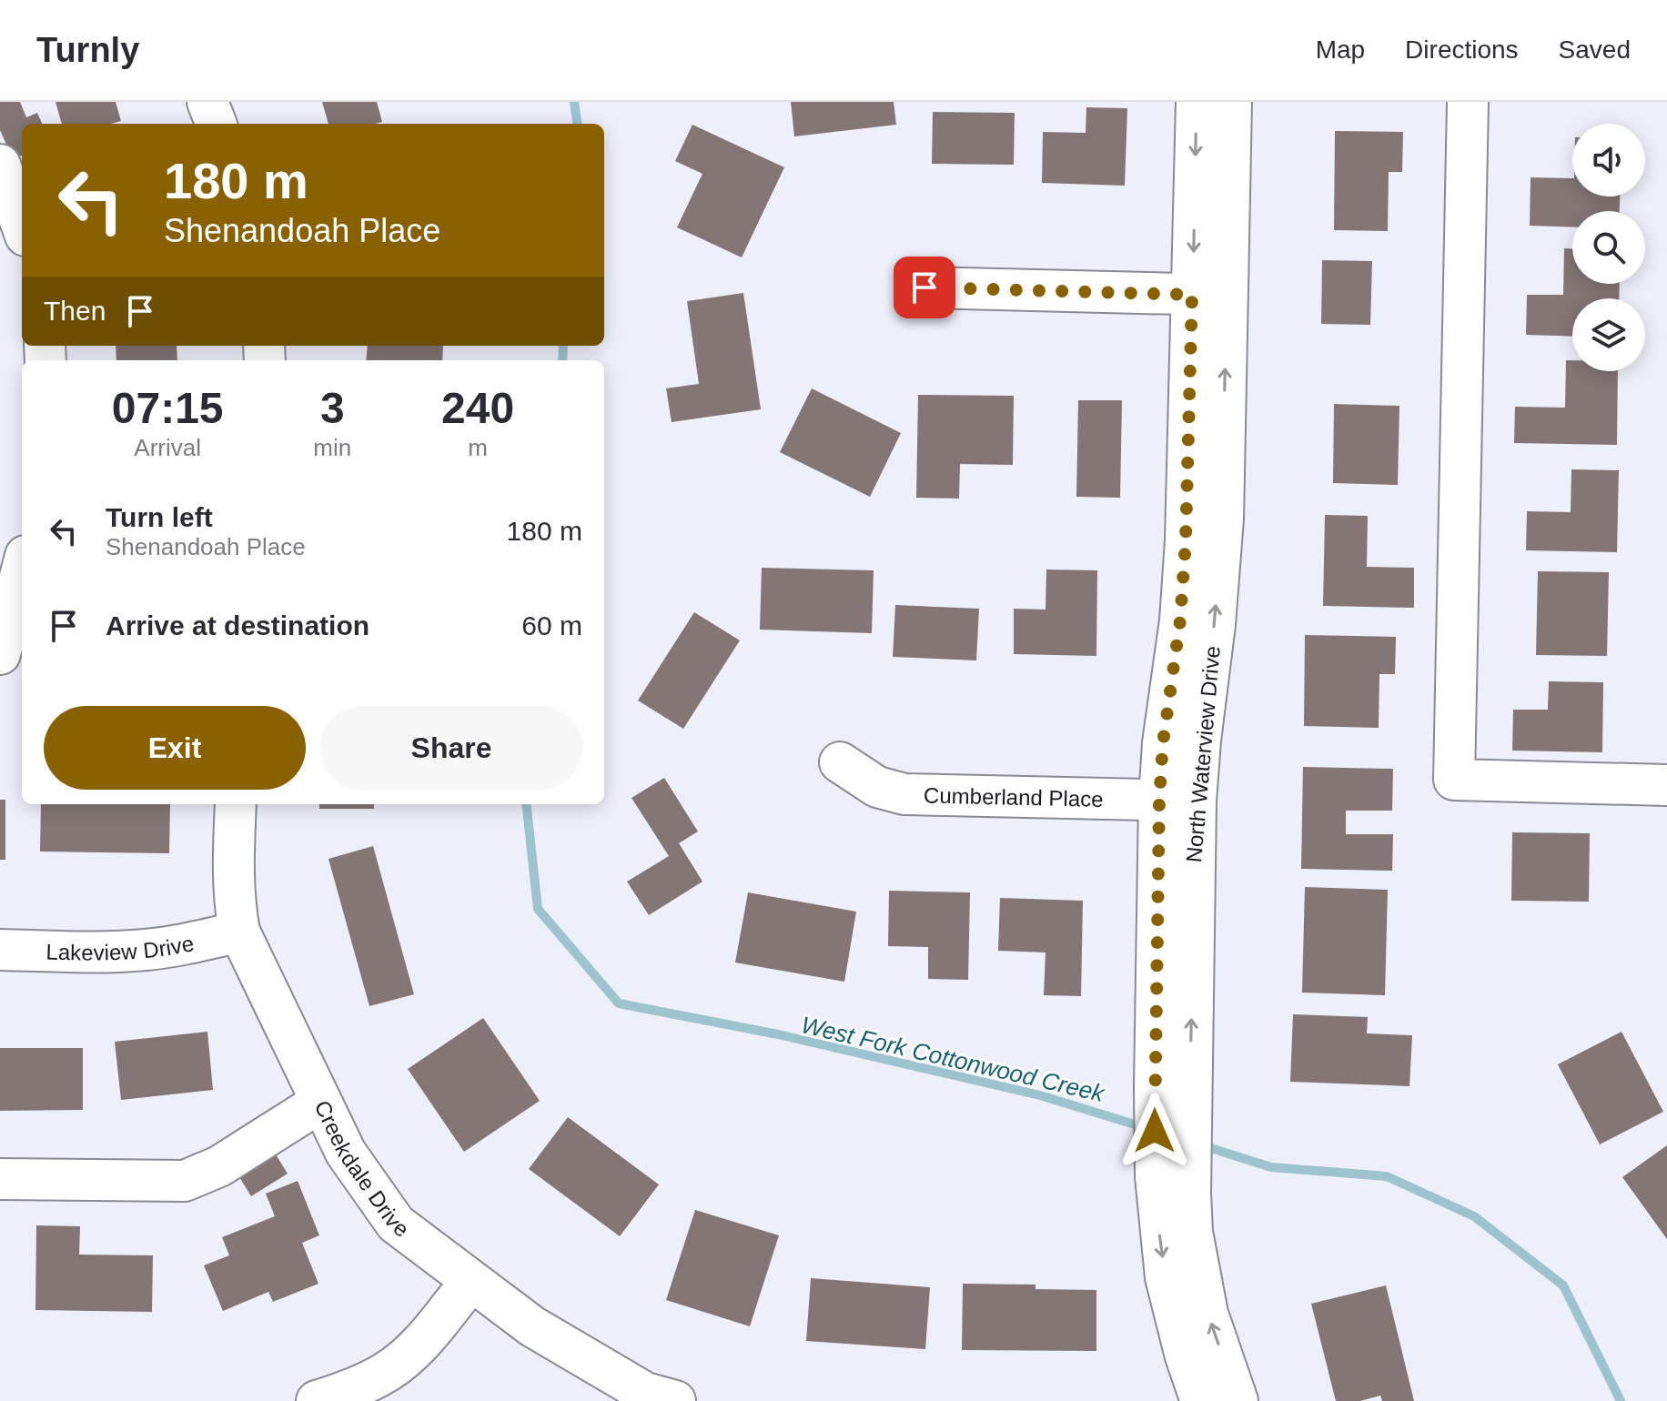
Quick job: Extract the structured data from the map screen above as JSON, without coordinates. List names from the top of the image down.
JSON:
{
  "streets": {
    "street": [
      "North Waterview Drive",
      "Cumberland Place",
      "Lakeview Drive",
      "Creekdale Drive"
    ]
  },
  "crossings": [
    ["North Waterview Drive", "Cumberland Place"],
    ["Lakeview Drive", "Creekdale Drive"]
  ],
  "water": ["West Fork Cottonwood Creek"],
  "page": {
    "header": "Turnly",
    "nav": ["Map", "Directions", "Saved"],
    "turn": ["180 m", "Shenandoah Place"],
    "then": "Then",
    "eta": [
      "07:15",
      "Arrival",
      "3",
      "min",
      "240",
      "m"
    ],
    "list": [
      {
        "name": "Turn left",
        "note": "Shenandoah Place",
        "value": "180 m"
      },
      {
        "name": "Arrive at destination",
        "value": "60 m"
      }
    ],
    "buttons": ["Exit", "Share"]
  }
}
